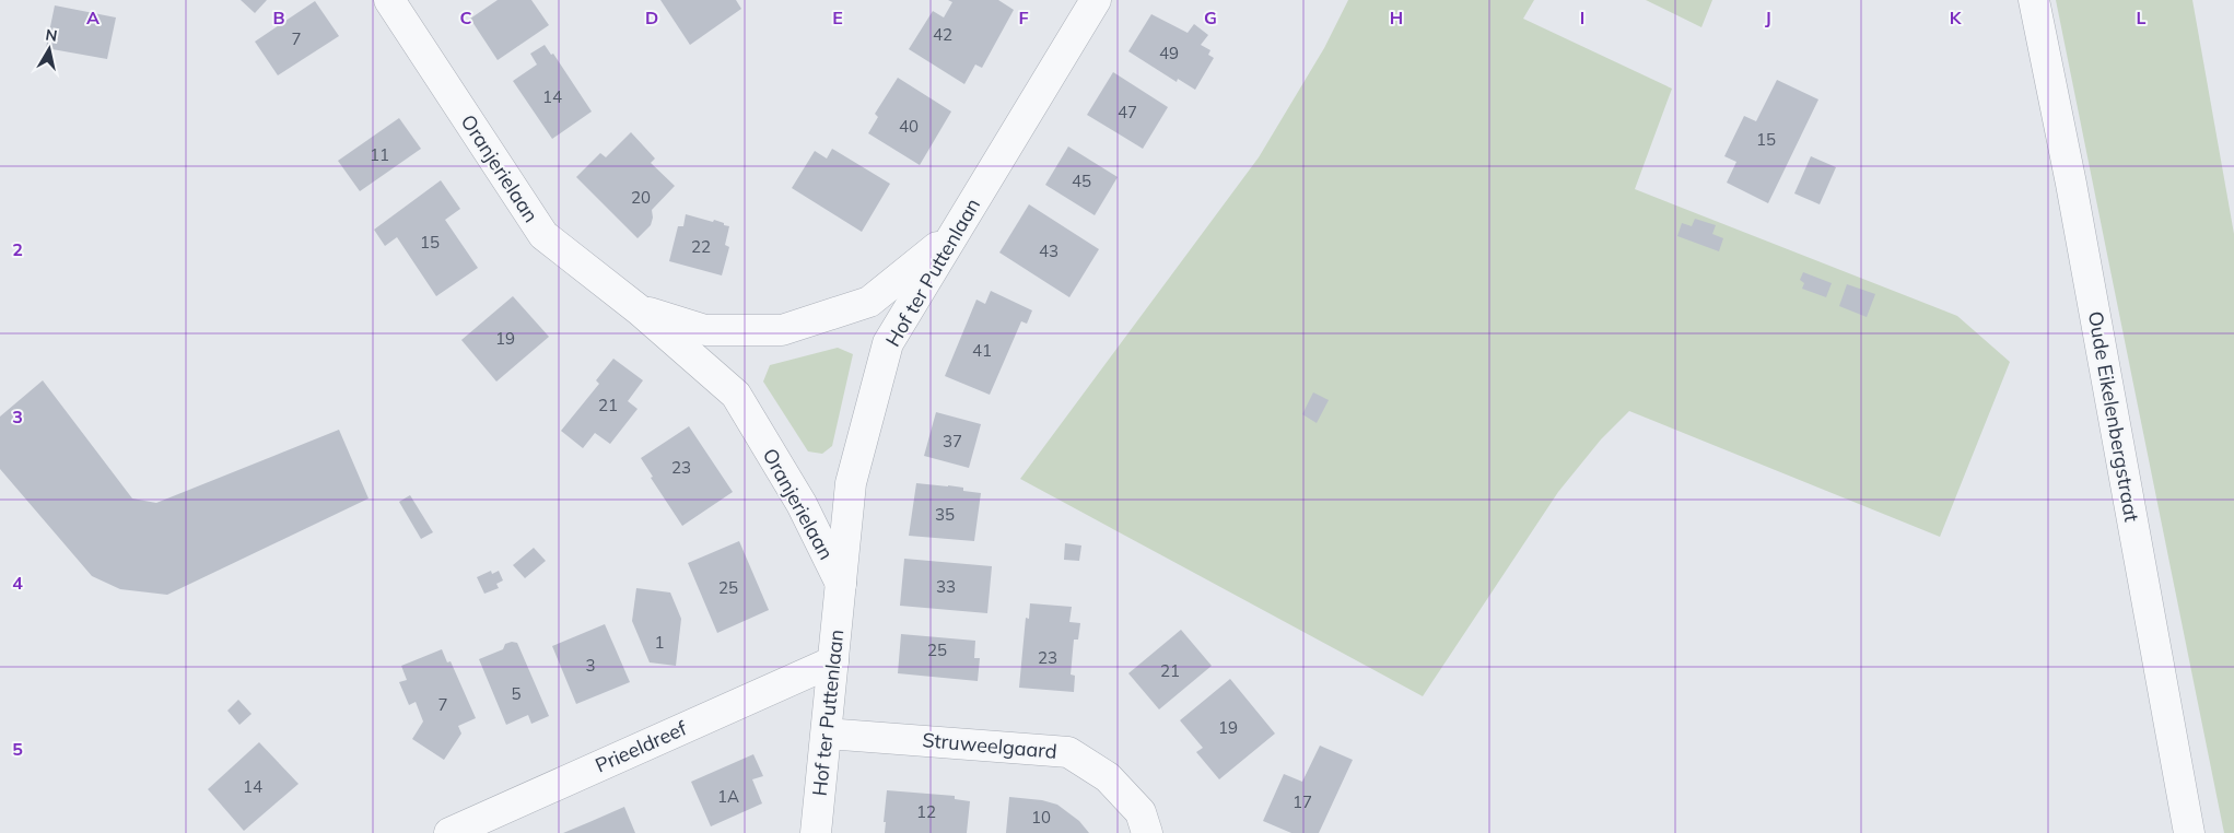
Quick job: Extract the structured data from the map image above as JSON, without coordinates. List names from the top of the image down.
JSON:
{
  "streets": {
    "street": [
      "Oranjerielaan",
      "Hof ter Puttenlaan",
      "Oude Eikelenbergstraat",
      "Struweelgaard",
      "Prieeldreef"
    ]
  },
  "crossings": [
    ["Oranjerielaan", "Hof ter Puttenlaan"],
    ["Hof ter Puttenlaan", "Struweelgaard"],
    ["Hof ter Puttenlaan", "Prieeldreef"]
  ],
  "house_numbers": [
    "42",
    "7",
    "49",
    "14",
    "47",
    "40",
    "15",
    "11",
    "45",
    "20",
    "15",
    "22",
    "43",
    "19",
    "41",
    "21",
    "37",
    "23",
    "35",
    "33",
    "25",
    "1",
    "25",
    "23",
    "3",
    "21",
    "5",
    "7",
    "19",
    "14",
    "1A",
    "17",
    "12",
    "10"
  ],
  "north": "top",
  "grid": {
    "columns": [
      "A",
      "B",
      "C",
      "D",
      "E",
      "F",
      "G",
      "H",
      "I",
      "J",
      "K",
      "L"
    ],
    "rows": [
      "2",
      "3",
      "4",
      "5"
    ]
  }
}
